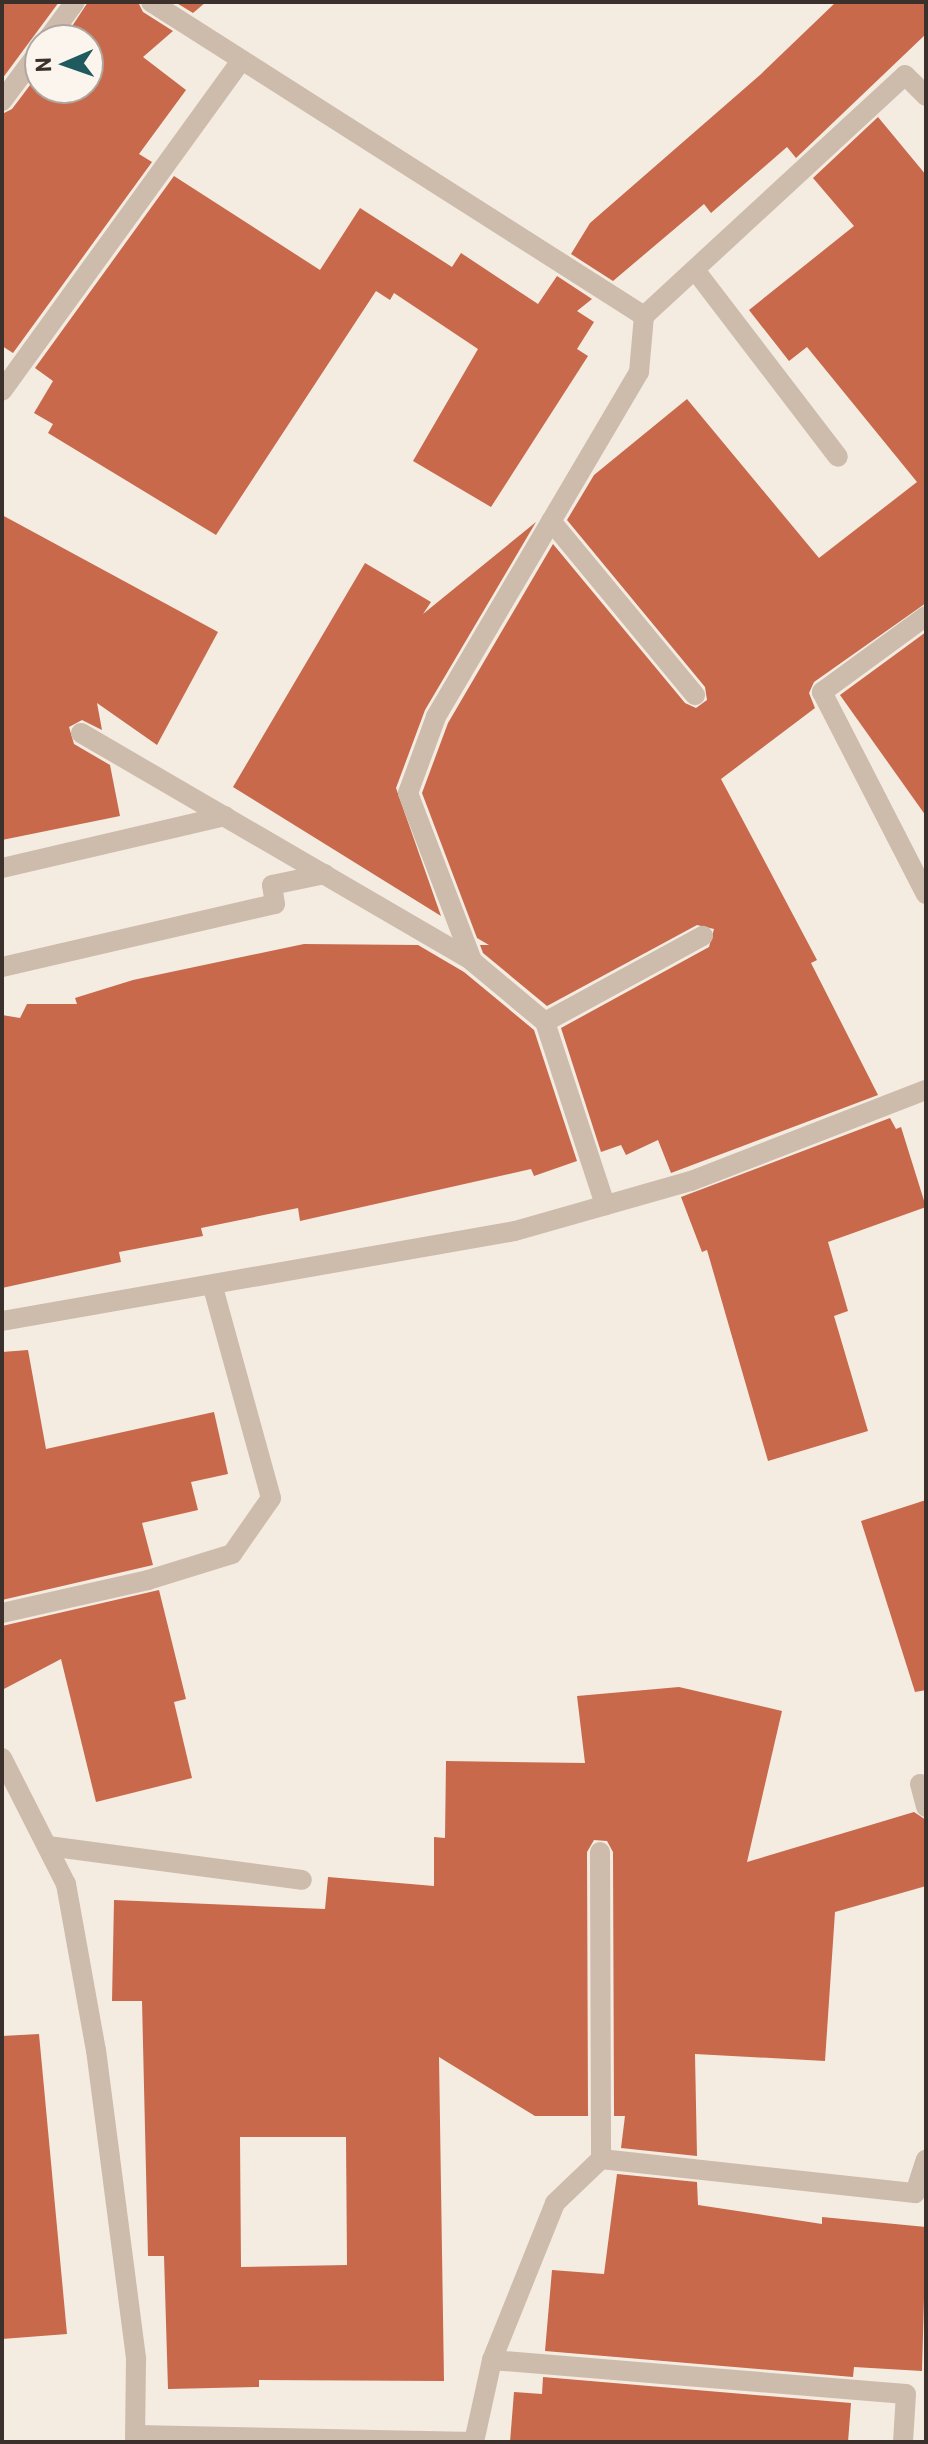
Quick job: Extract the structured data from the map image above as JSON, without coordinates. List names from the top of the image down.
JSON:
{
  "north": "left"
}
